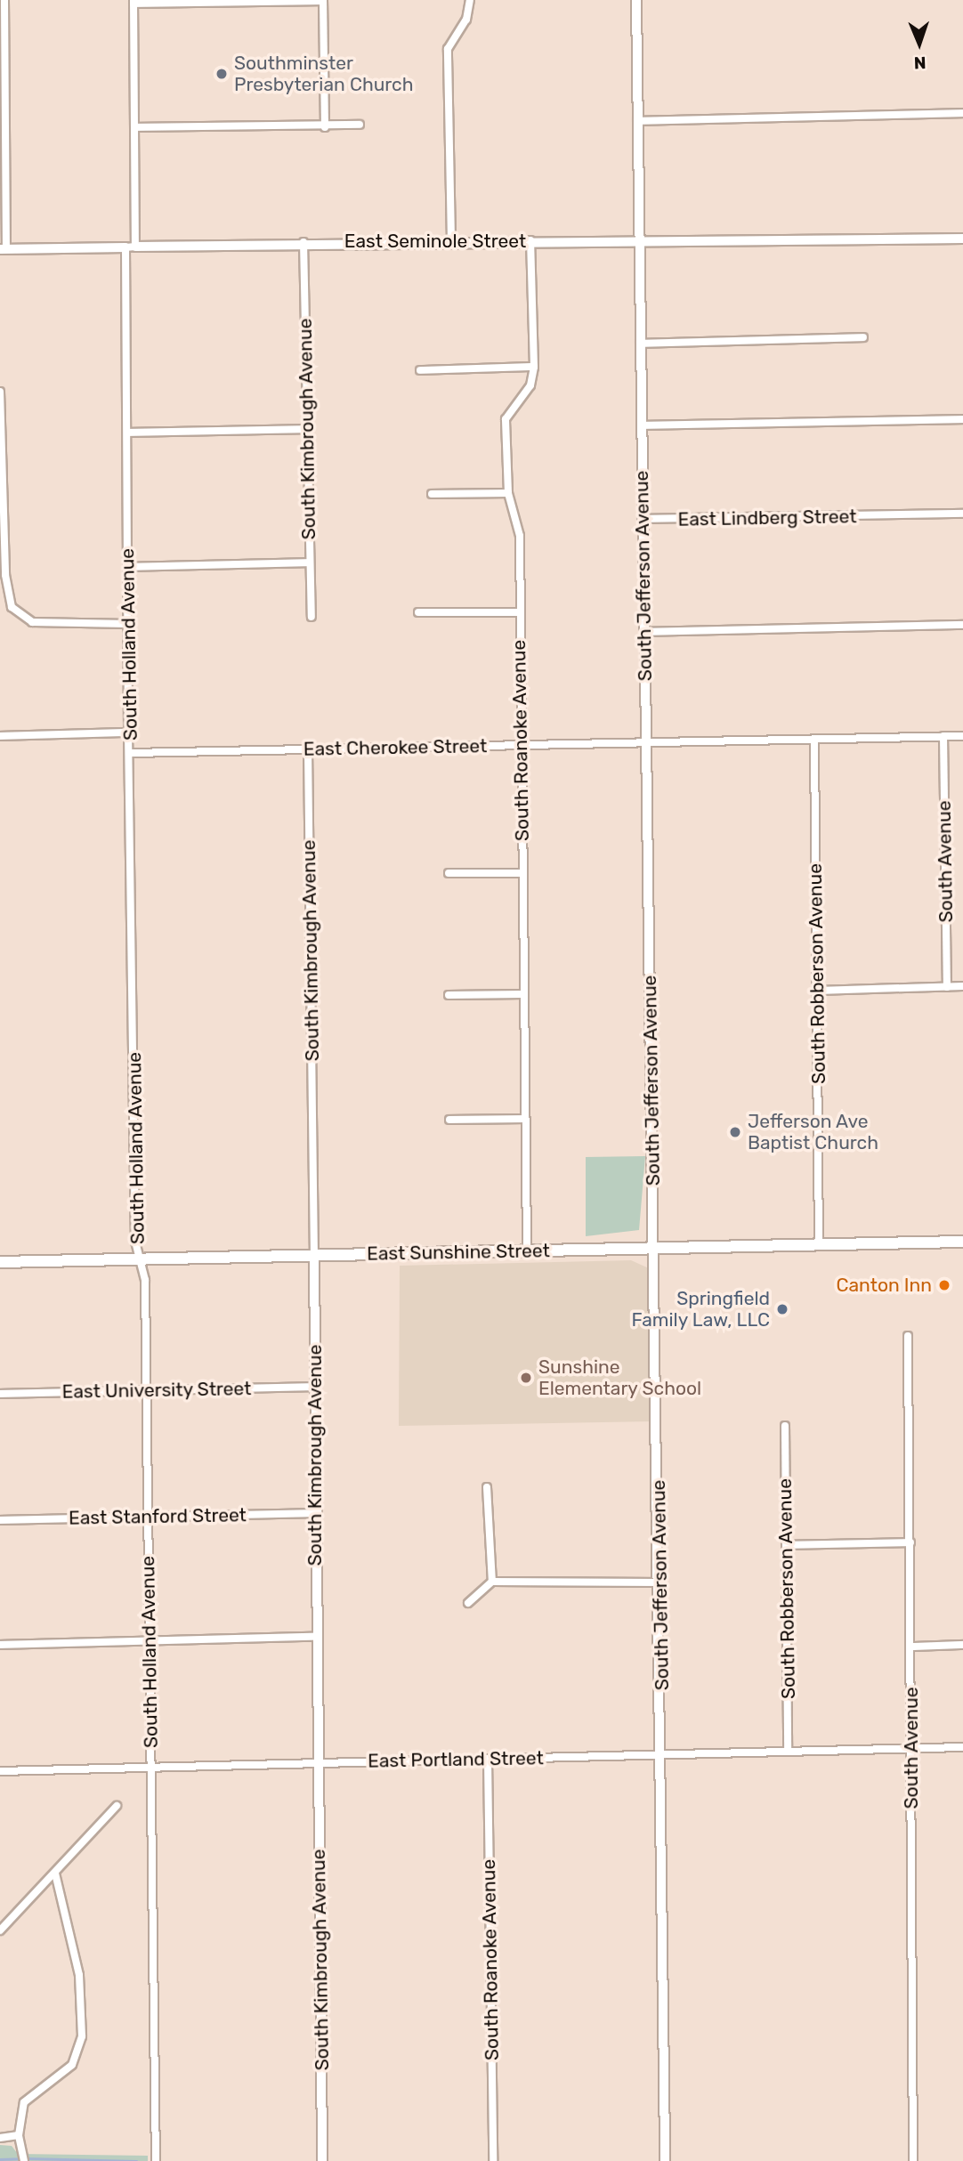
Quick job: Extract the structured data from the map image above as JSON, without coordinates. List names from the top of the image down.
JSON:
{
  "streets": {
    "main road": ["East Sunshine Street"],
    "street": [
      "East Seminole Street",
      "South Kimbrough Avenue",
      "East Lindberg Street",
      "South Jefferson Avenue",
      "South Holland Avenue",
      "South Roanoke Avenue",
      "East Cherokee Street",
      "South Avenue",
      "South Robberson Avenue",
      "East University Street",
      "East Stanford Street",
      "East Portland Street"
    ]
  },
  "crossings": [
    ["East Seminole Street", "South Kimbrough Avenue"],
    ["East Seminole Street", "South Jefferson Avenue"],
    ["East Seminole Street", "South Holland Avenue"],
    ["East Seminole Street", "South Roanoke Avenue"],
    ["South Kimbrough Avenue", "East Cherokee Street"],
    ["South Kimbrough Avenue", "East Sunshine Street"],
    ["South Kimbrough Avenue", "East University Street"],
    ["South Kimbrough Avenue", "East Stanford Street"],
    ["South Kimbrough Avenue", "East Portland Street"],
    ["East Lindberg Street", "South Jefferson Avenue"],
    ["South Jefferson Avenue", "East Cherokee Street"],
    ["South Jefferson Avenue", "East Sunshine Street"],
    ["South Jefferson Avenue", "East Portland Street"],
    ["South Holland Avenue", "East Cherokee Street"],
    ["South Holland Avenue", "East Sunshine Street"],
    ["South Holland Avenue", "East University Street"],
    ["South Holland Avenue", "East Stanford Street"],
    ["South Holland Avenue", "East Portland Street"],
    ["South Roanoke Avenue", "East Cherokee Street"],
    ["South Roanoke Avenue", "East Sunshine Street"],
    ["South Roanoke Avenue", "East Portland Street"],
    ["East Cherokee Street", "South Avenue"],
    ["East Cherokee Street", "South Robberson Avenue"],
    ["South Avenue", "East Portland Street"],
    ["South Robberson Avenue", "East Sunshine Street"],
    ["South Robberson Avenue", "East Portland Street"]
  ],
  "places": [
    "Southminster Presbyterian Church",
    "Jefferson Ave Baptist Church",
    "Canton Inn",
    "Springfield Family Law, LLC",
    "Sunshine Elementary School"
  ],
  "north": "bottom"
}
